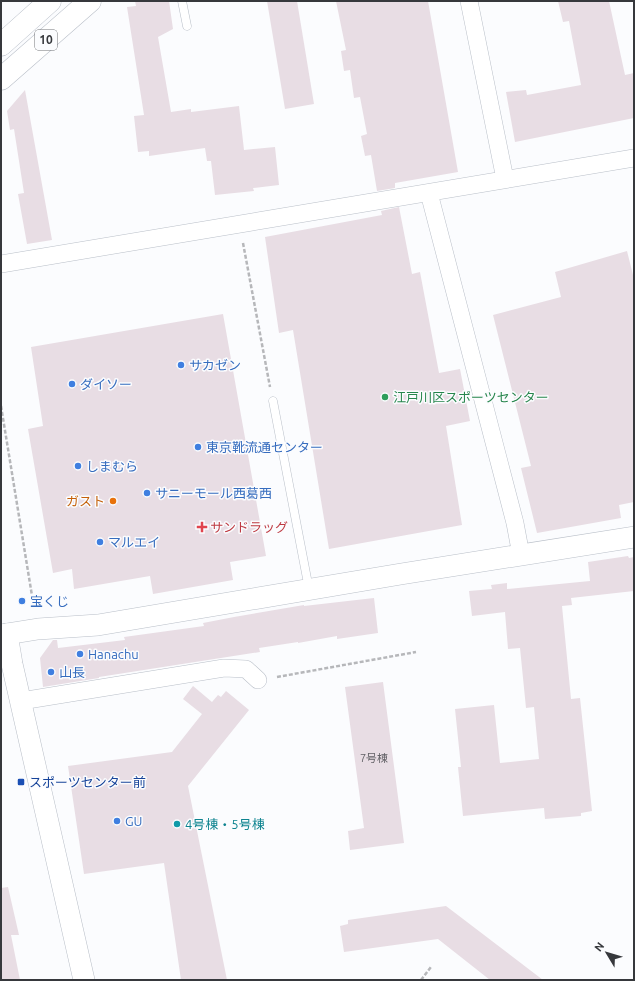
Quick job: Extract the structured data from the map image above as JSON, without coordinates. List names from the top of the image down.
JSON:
{
  "streets": {
    "main road": ["10"]
  },
  "places": {
    "other": [
      "サカゼン",
      "ダイソー",
      "江戸川区スポーツセンター",
      "東京靴流通センター",
      "しまむら",
      "サニーモール西葛西",
      "ガスト",
      "マルエイ",
      "宝くじ",
      "Hanachu",
      "山長",
      "GU",
      "4号棟・5号棟"
    ],
    "health": ["サンドラッグ"],
    "transit": ["スポーツセンター前"]
  },
  "house_numbers": ["7号棟"],
  "north": "top left"
}
